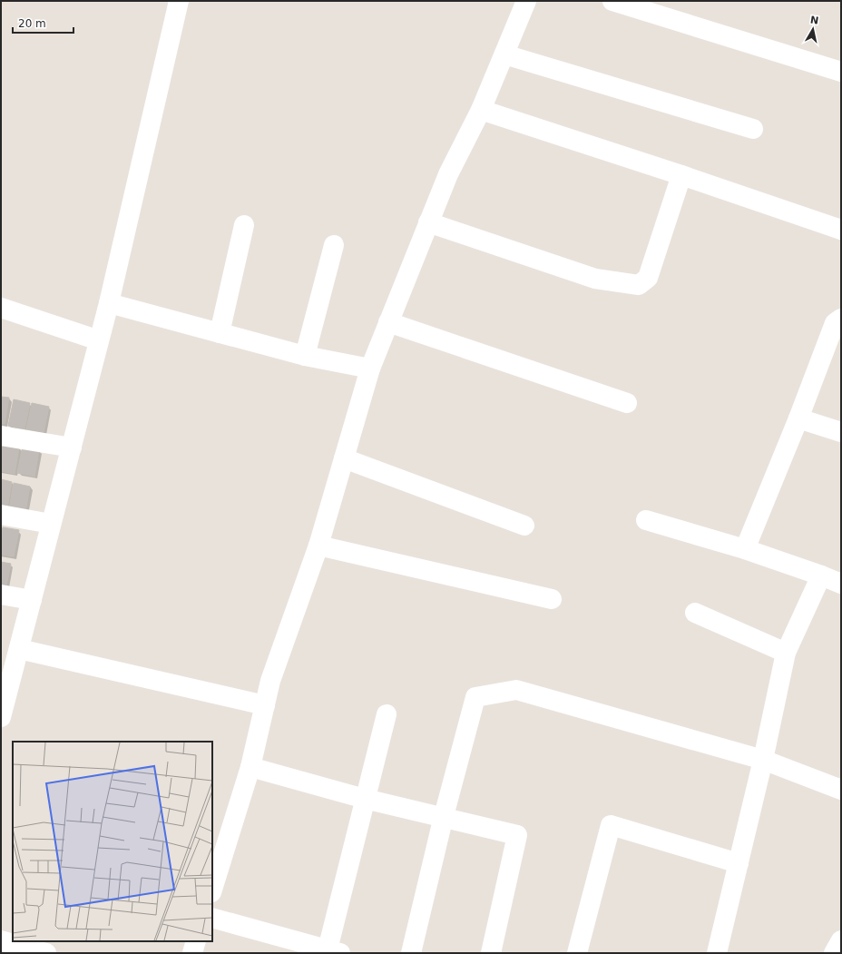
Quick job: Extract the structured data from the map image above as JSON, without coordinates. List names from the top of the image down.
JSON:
{
  "scale_bar": "20 m",
  "north": "top"
}
